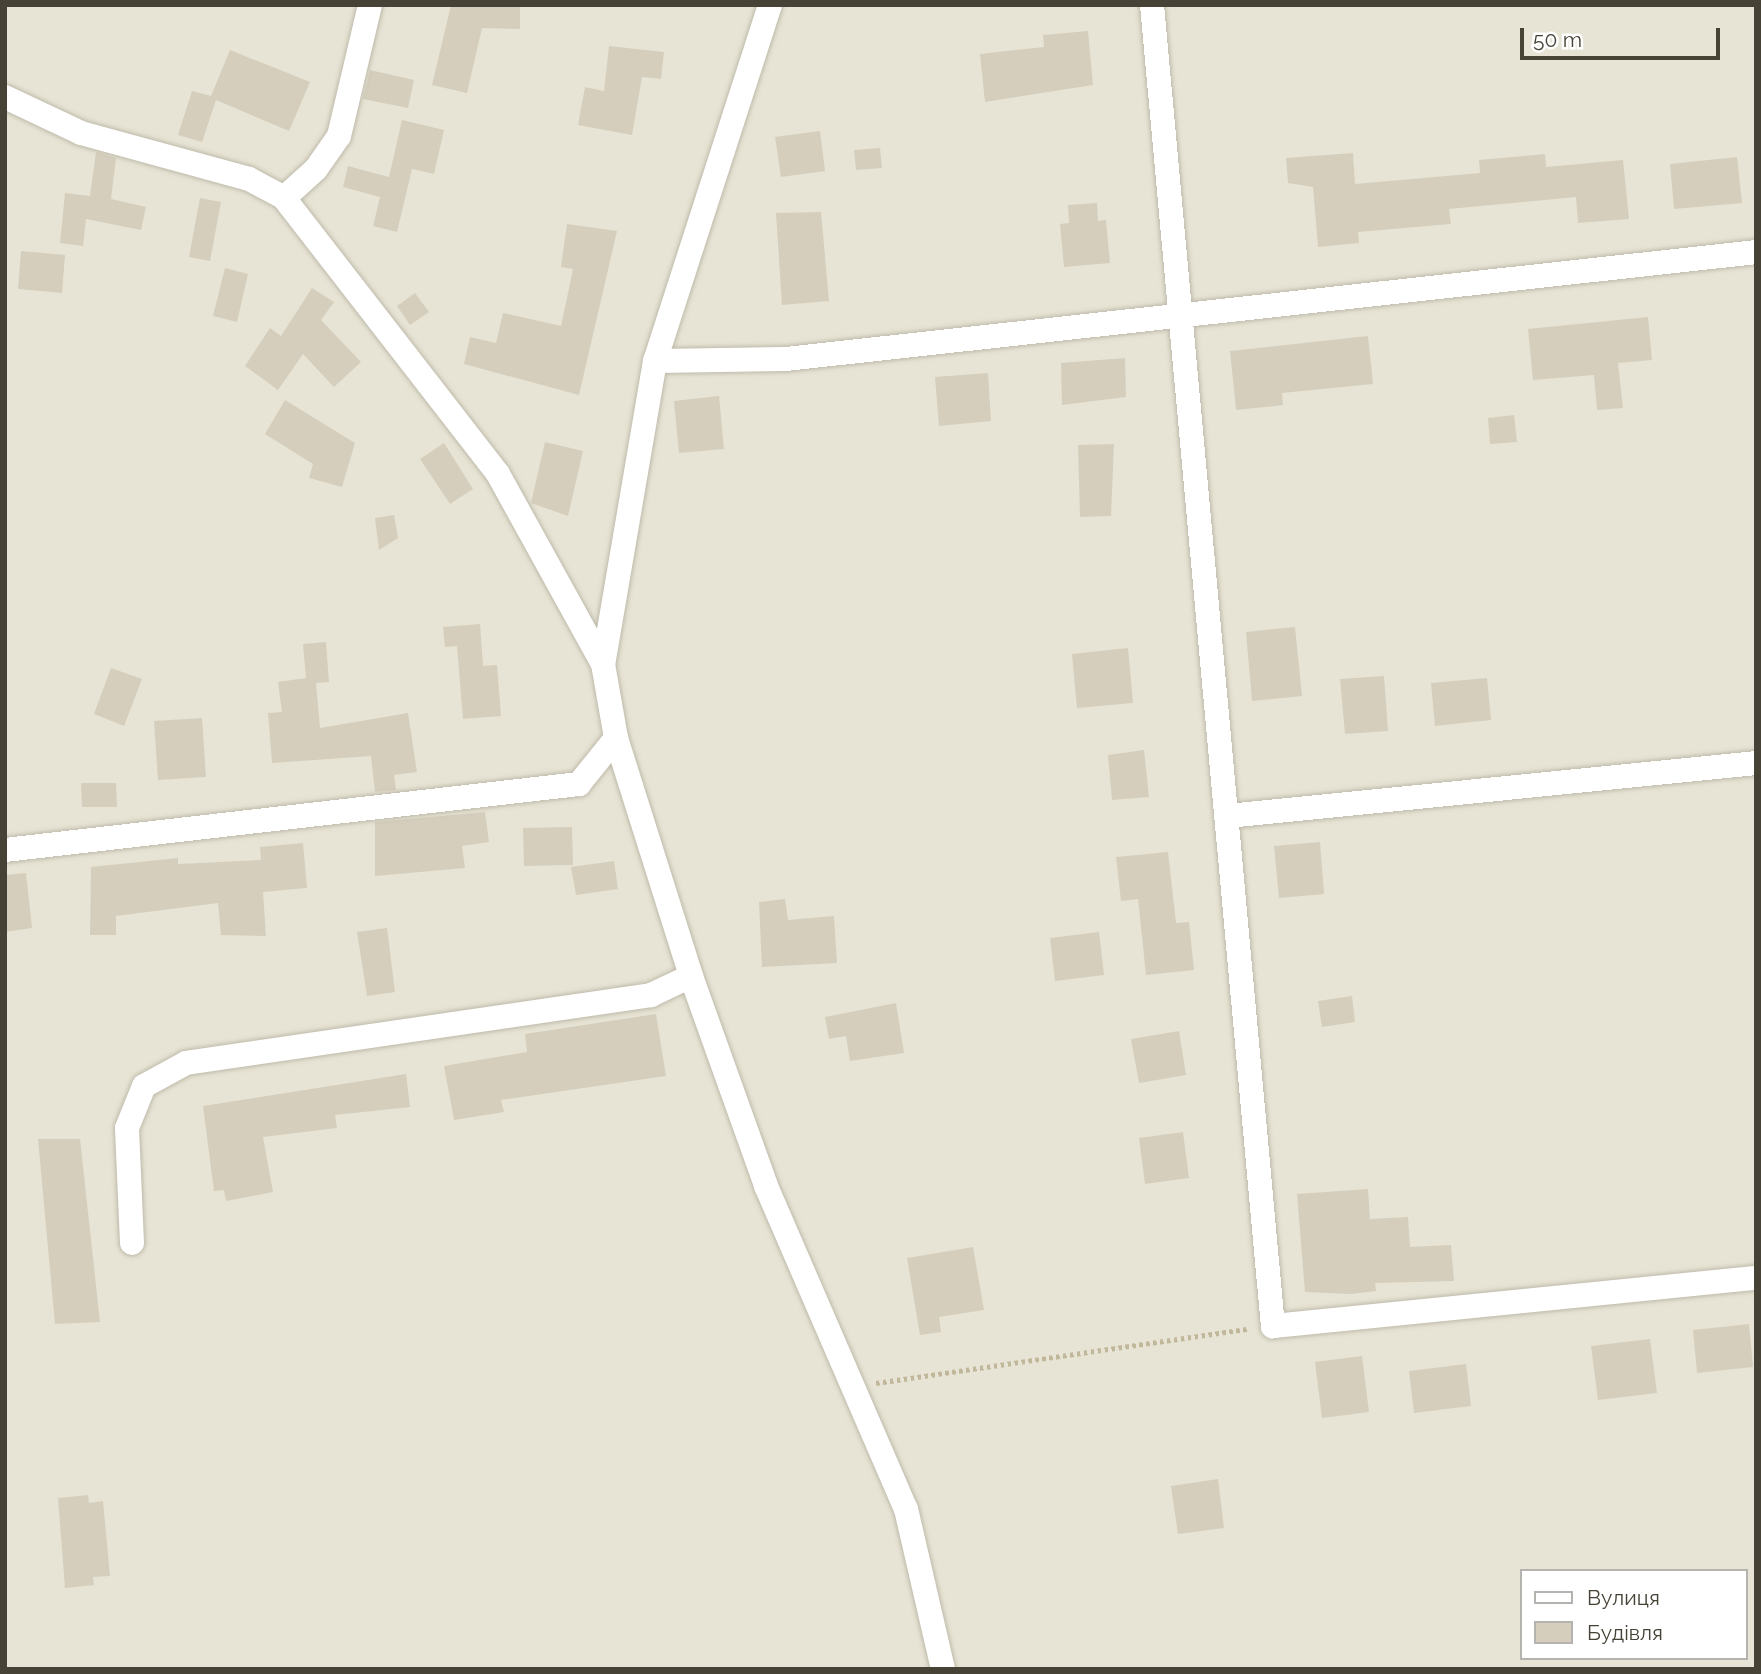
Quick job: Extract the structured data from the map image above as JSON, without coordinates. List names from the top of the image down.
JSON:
{
  "legend": ["Вулиця", "Будівля"],
  "scale_bar": "50 m"
}
